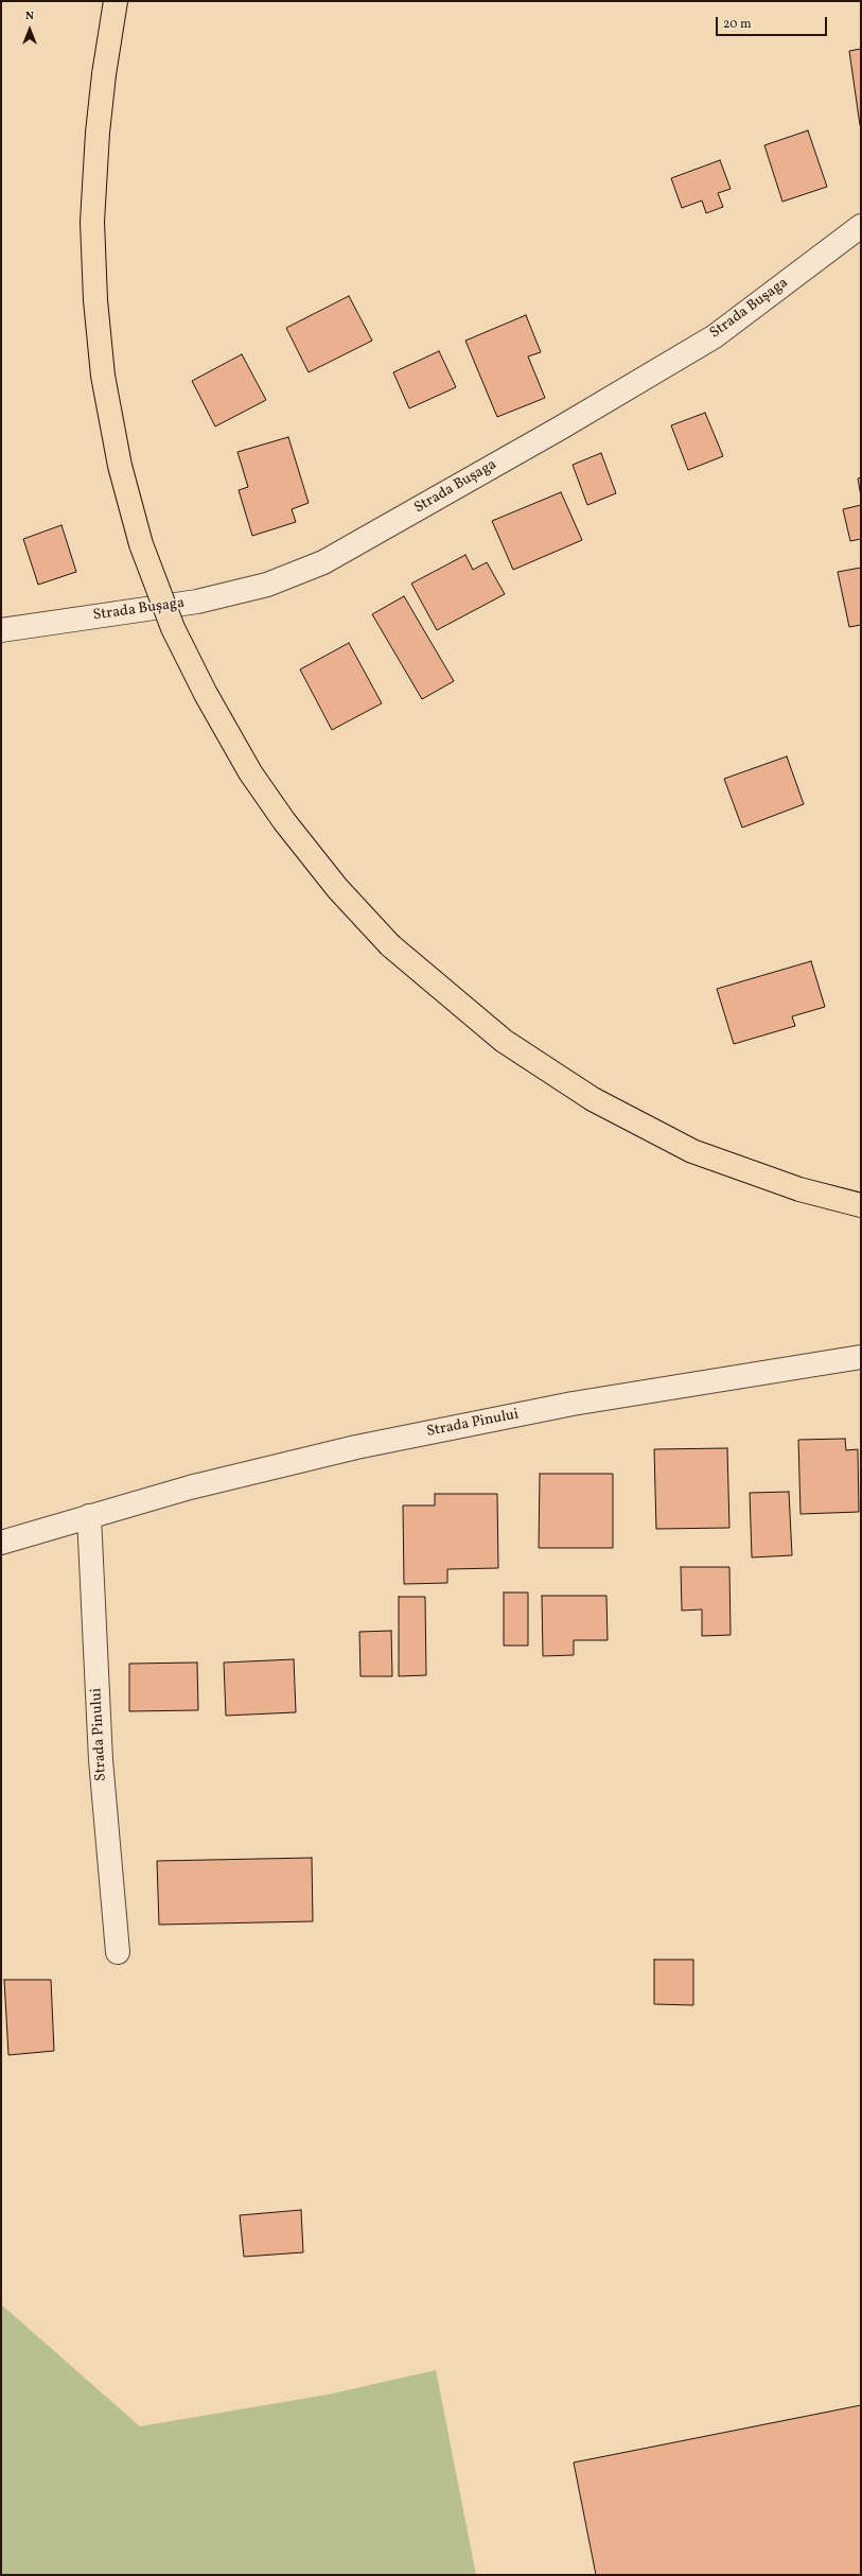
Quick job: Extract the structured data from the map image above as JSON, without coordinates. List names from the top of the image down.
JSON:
{
  "streets": {
    "street": ["Strada Bușaga", "Strada Pinului"]
  },
  "scale_bar": "20 m",
  "north": "top"
}
